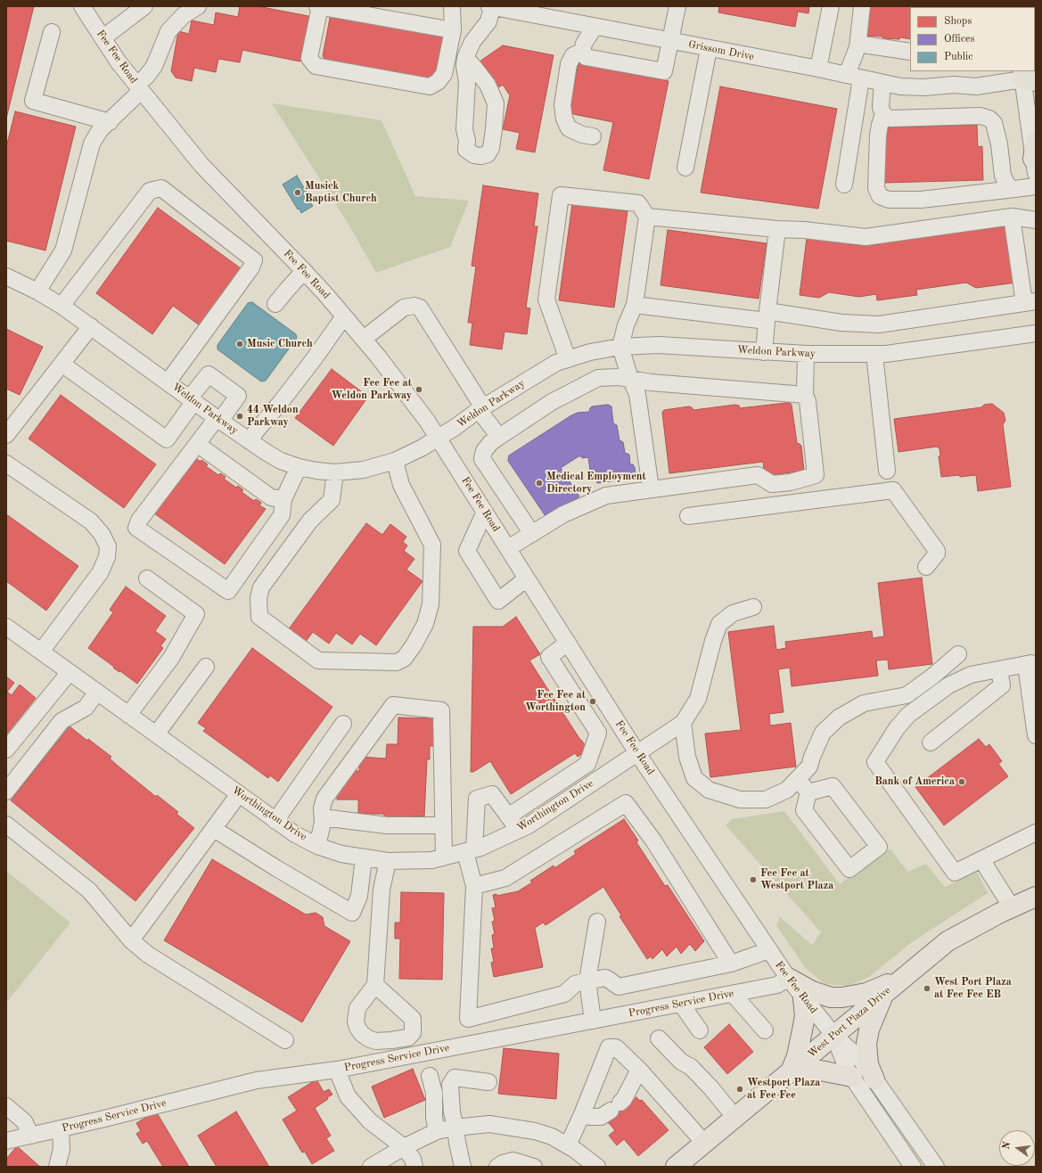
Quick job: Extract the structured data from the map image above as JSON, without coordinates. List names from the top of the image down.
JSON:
{
  "streets": {
    "main road": ["West Port Plaza Drive"],
    "street": [
      "Grissom Drive",
      "Fee Fee Road",
      "Weldon Parkway",
      "Worthington Drive",
      "Progress Service Drive"
    ]
  },
  "crossings": [
    ["Fee Fee Road", "Weldon Parkway"],
    ["Fee Fee Road", "Worthington Drive"],
    ["Fee Fee Road", "Progress Service Drive"],
    ["Fee Fee Road", "West Port Plaza Drive"]
  ],
  "places": [
    "Musick Baptist Church",
    "Music Church",
    "Fee Fee at Weldon Parkway",
    "44 Weldon Parkway",
    "Medical Employment Directory",
    "Fee Fee at Worthington",
    "Bank of America",
    "Fee Fee at Westport Plaza",
    "West Port Plaza at Fee Fee EB",
    "Westport Plaza at Fee Fee"
  ],
  "legend": ["Shops", "Offices", "Public"],
  "north": "left"
}
